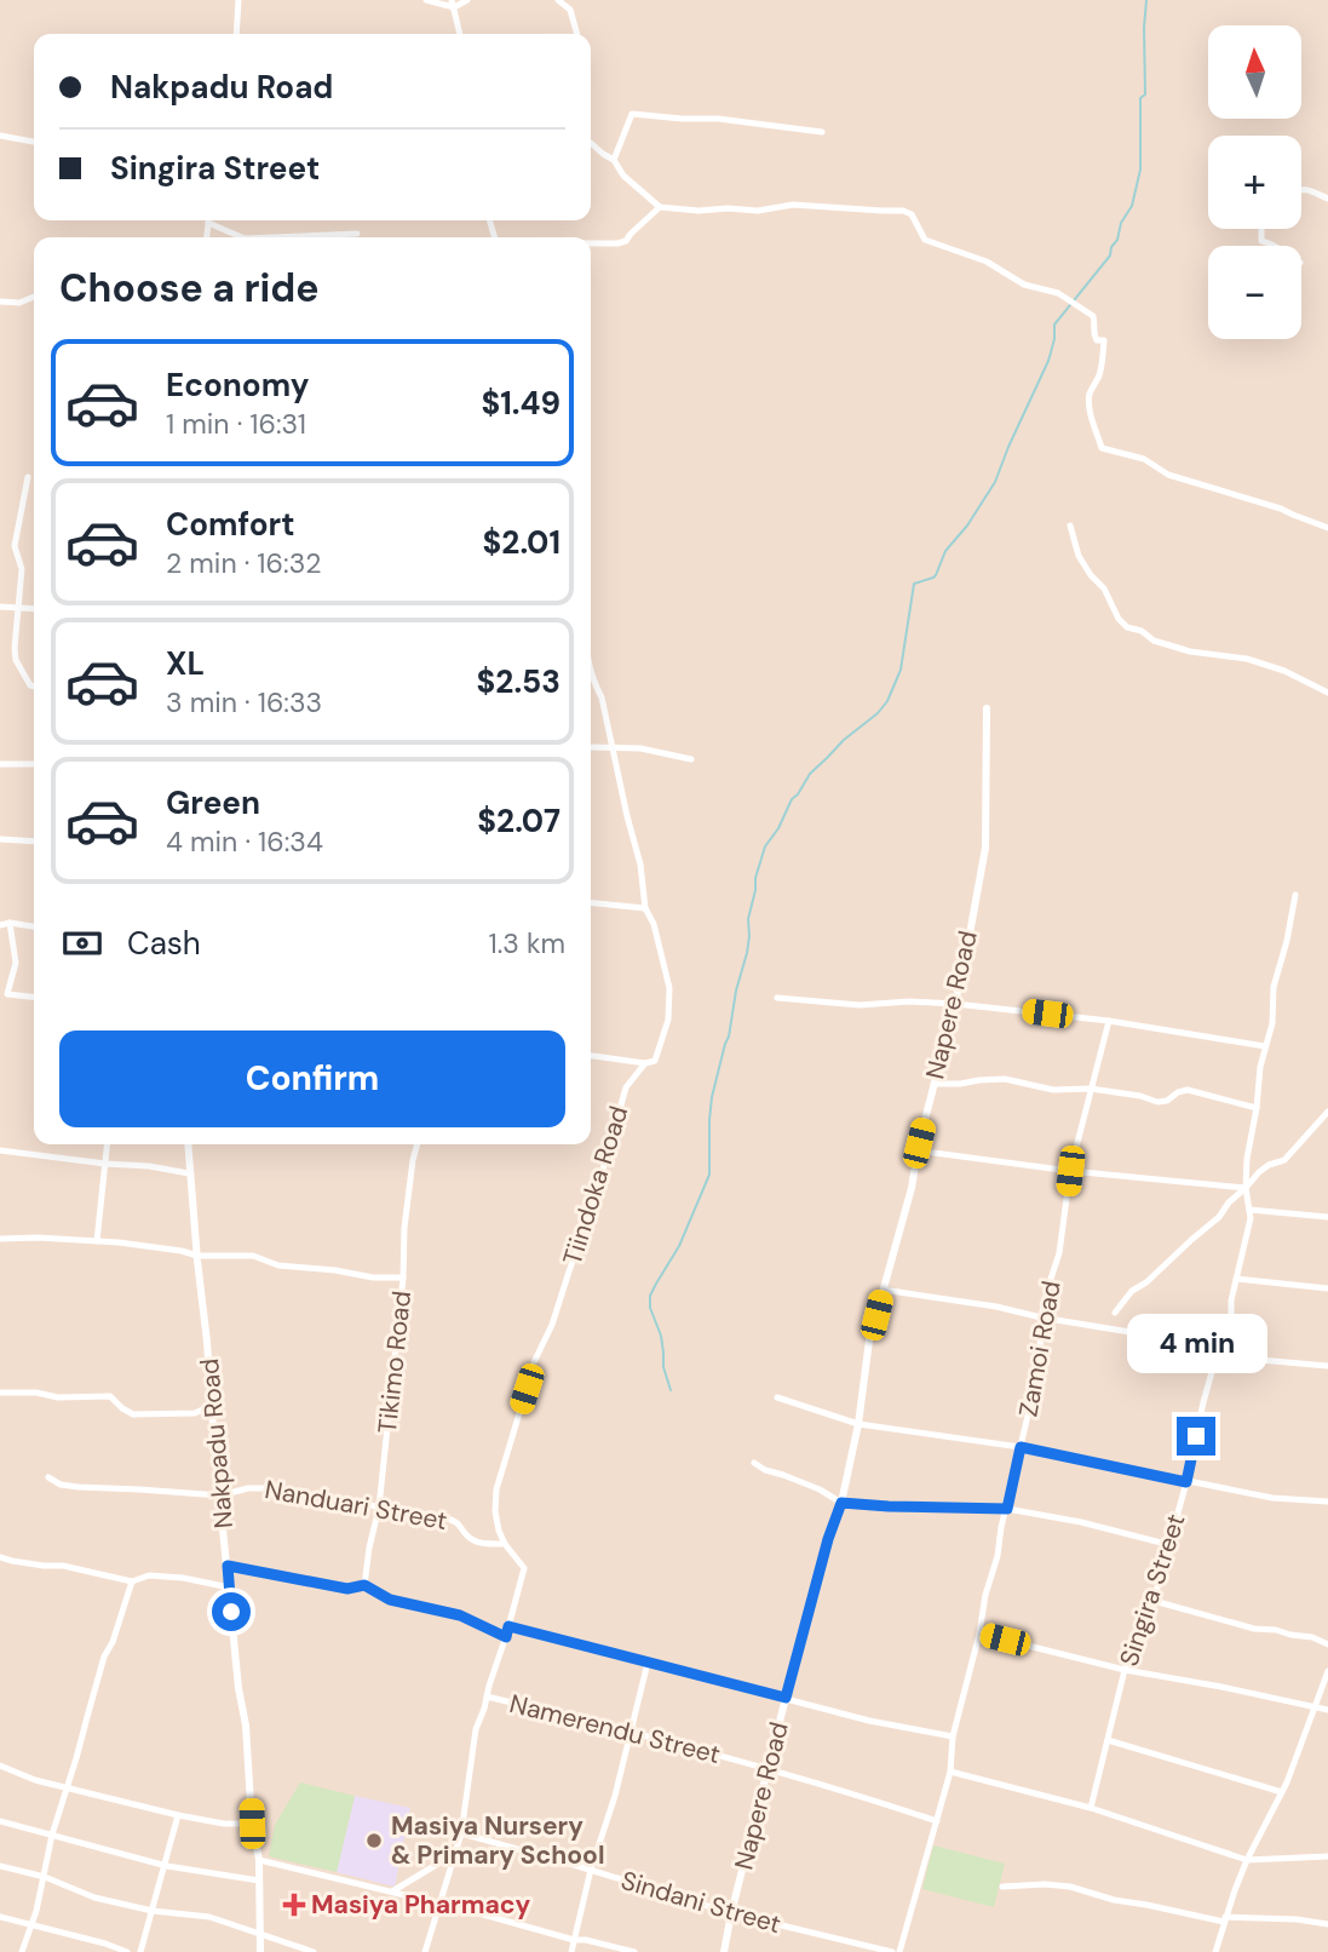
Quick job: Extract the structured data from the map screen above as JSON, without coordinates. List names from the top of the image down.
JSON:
{
  "streets": {
    "street": [
      "Napere Road",
      "Tiindoka Road",
      "Zamoi Road",
      "Tikimo Road",
      "Nakpadu Road",
      "Nanduari Street",
      "Singira Street",
      "Namerendu Street",
      "Sindani Street"
    ]
  },
  "crossings": [
    ["Napere Road", "Namerendu Street"],
    ["Napere Road", "Sindani Street"],
    ["Tiindoka Road", "Nanduari Street"],
    ["Zamoi Road", "Namerendu Street"],
    ["Tikimo Road", "Nanduari Street"],
    ["Nakpadu Road", "Nanduari Street"]
  ],
  "places": {
    "other": ["Masiya Nursery & Primary School"],
    "health": ["Masiya Pharmacy"]
  },
  "north": "top",
  "page": {
    "map_buttons": ["+", "−"],
    "banner": ["Nakpadu Road", "Singira Street"],
    "heading": "Choose a ride",
    "list": [
      {
        "name": "Economy",
        "note": "1 min · 16:31",
        "value": "$1.49"
      },
      {
        "name": "Comfort",
        "note": "2 min · 16:32",
        "value": "$2.01"
      },
      {
        "name": "XL",
        "note": "3 min · 16:33",
        "value": "$2.53"
      },
      {
        "name": "Green",
        "note": "4 min · 16:34",
        "value": "$2.07"
      }
    ],
    "pay": ["Cash", "1.3 km"],
    "buttons": "Confirm",
    "bubble": "4 min"
  }
}
